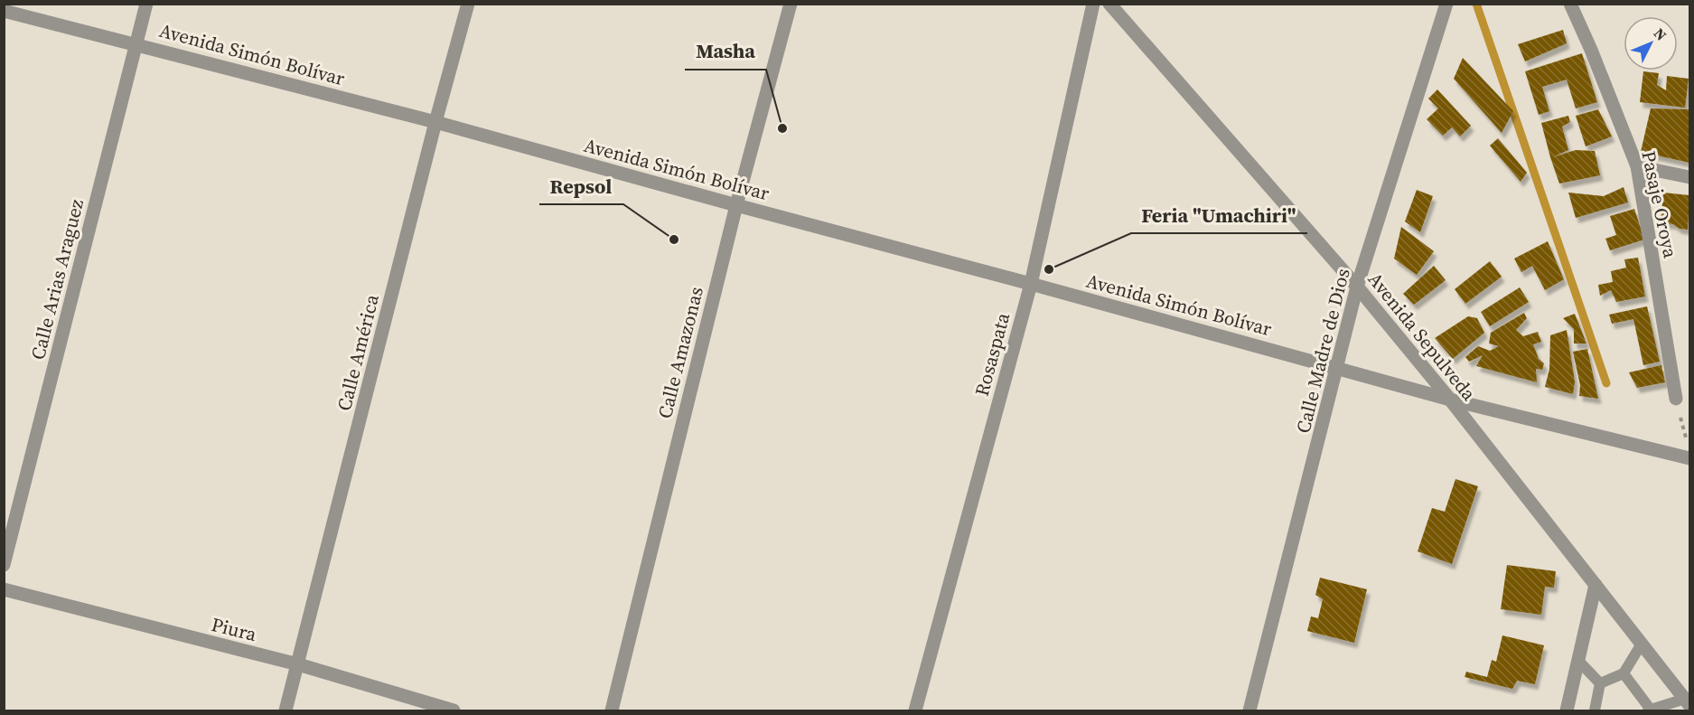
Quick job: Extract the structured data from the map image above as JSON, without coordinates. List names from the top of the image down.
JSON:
{
  "streets": {
    "street": [
      "Avenida Simón Bolívar",
      "Pasaje Oroya",
      "Calle Arias Araguez",
      "Avenida Sepulveda",
      "Calle Madre de Dios",
      "Calle América",
      "Calle Amazonas",
      "Rosaspata",
      "Piura"
    ]
  },
  "crossings": [
    ["Avenida Simón Bolívar", "Calle Arias Araguez"],
    ["Avenida Simón Bolívar", "Avenida Sepulveda"],
    ["Avenida Simón Bolívar", "Calle Madre de Dios"],
    ["Avenida Simón Bolívar", "Calle América"],
    ["Avenida Simón Bolívar", "Calle Amazonas"],
    ["Avenida Simón Bolívar", "Rosaspata"],
    ["Avenida Sepulveda", "Calle Madre de Dios"],
    ["Calle América", "Piura"]
  ],
  "places": ["Masha", "Repsol", "Feria \"Umachiri\""],
  "north": "top right"
}
